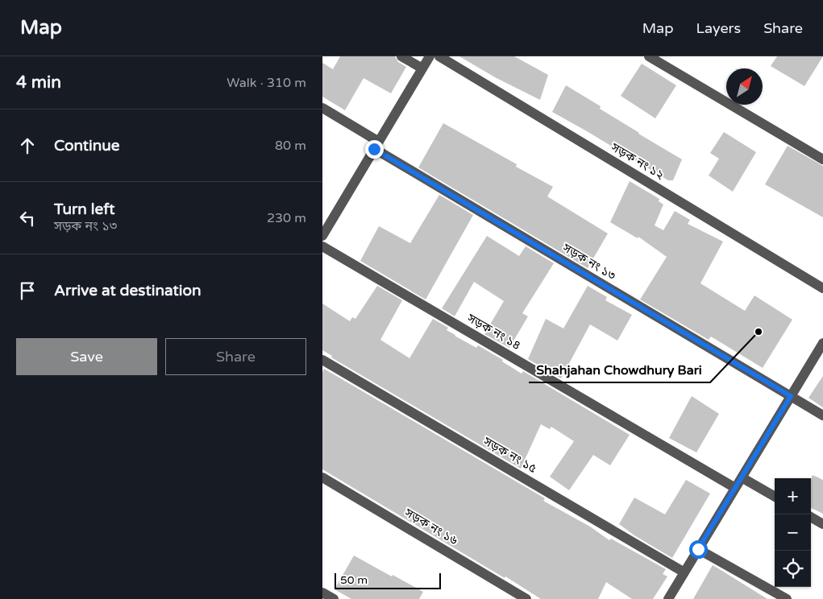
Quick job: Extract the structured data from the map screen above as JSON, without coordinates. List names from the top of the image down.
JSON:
{
  "streets": {
    "street": [
      "সড়ক নং ১২",
      "সড়ক নং ১৩",
      "সড়ক নং ১৪",
      "সড়ক নং ১৫",
      "সড়ক নং ১৬"
    ]
  },
  "places": ["Shahjahan Chowdhury Bari"],
  "scale_bar": "50 m",
  "north": "top right",
  "page": {
    "header": "Map",
    "nav": ["Map", "Layers", "Share"],
    "heading": ["4 min", "Walk · 310 m"],
    "list": [
      ["Continue", "80 m"],
      ["Turn left", "সড়ক নং ১৩", "230 m"],
      "Arrive at destination"
    ],
    "buttons": ["Save", "Share"],
    "map_buttons": ["+", "−"],
    "scale": "50 m"
  }
}
